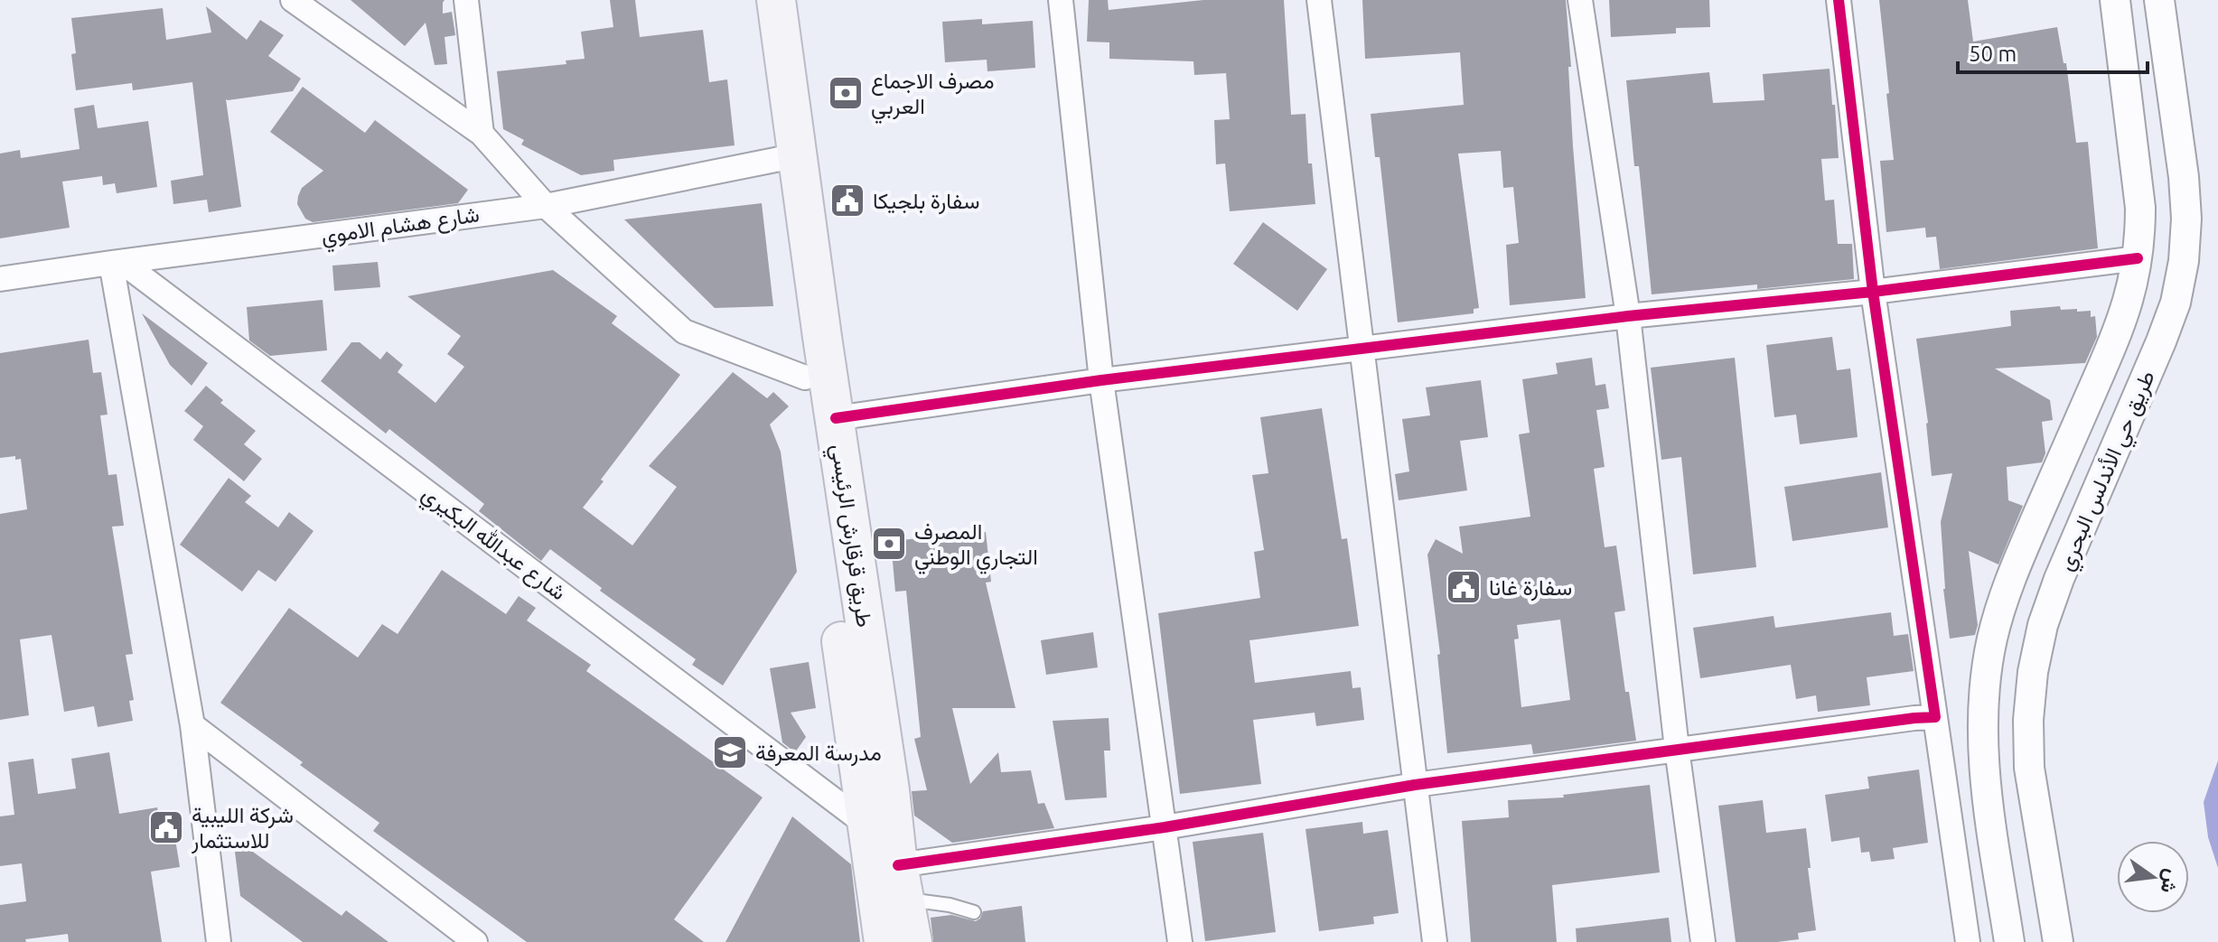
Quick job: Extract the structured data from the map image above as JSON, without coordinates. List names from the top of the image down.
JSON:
{
  "streets": {
    "main road": ["طريق قرقارش الرئيسي"],
    "street": ["شارع هشام الاموي", "طريق حي الأندلس البحري", "شارع عبدالله البكيري"]
  },
  "crossings": [
    ["شارع هشام الاموي", "طريق قرقارش الرئيسي"],
    ["شارع هشام الاموي", "شارع عبدالله البكيري"],
    ["طريق قرقارش الرئيسي", "شارع عبدالله البكيري"]
  ],
  "places": {
    "bank": ["مصرف الاجماع العربي", "المصرف التجاري الوطني"],
    "public building": ["سفارة بلجيكا", "سفارة غانا", "شركة الليبية للاستثمار"],
    "school or university": ["مدرسة المعرفة"]
  },
  "scale_bar": "50 m",
  "north": "right"
}
